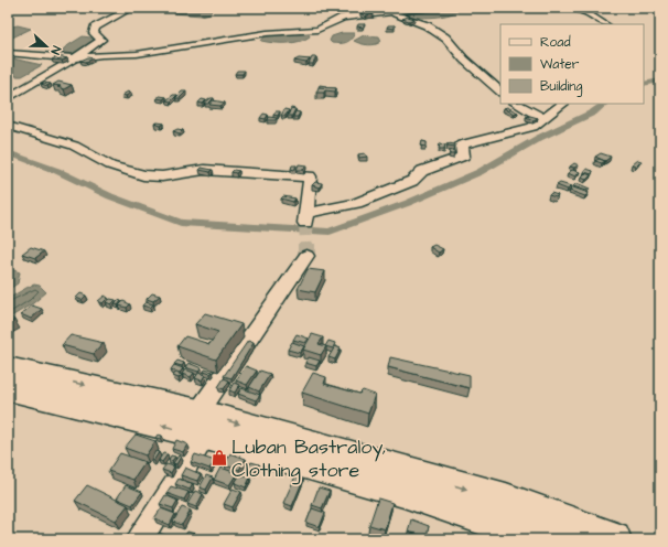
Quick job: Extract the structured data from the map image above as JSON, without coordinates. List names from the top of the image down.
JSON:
{
  "places": {
    "shop": ["Luban Bastraloy, Clothing store"]
  },
  "legend": ["Road", "Water", "Building"],
  "north": "right"
}
